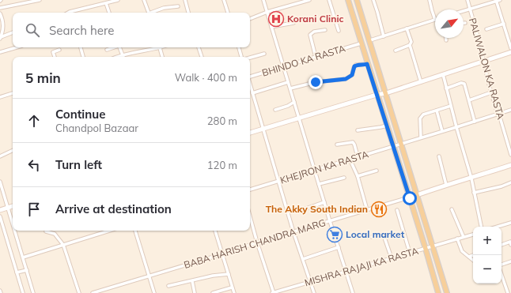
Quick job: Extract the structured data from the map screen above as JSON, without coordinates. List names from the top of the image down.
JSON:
{
  "streets": {
    "street": [
      "BHINDO KA RASTA",
      "PALIWALON KA RASTA",
      "KHEJRON KA RASTA",
      "BABA HARISH CHANDRA MARG",
      "MISHRA RAJAJI KA RASTA"
    ]
  },
  "crossings": [
    ["PALIWALON KA RASTA", "KHEJRON KA RASTA"]
  ],
  "places": {
    "hospital": ["Korani Clinic"],
    "restaurant": ["The Akky South Indian"],
    "supermarket": ["Local market"]
  },
  "north": "top right",
  "page": {
    "search": "Search here",
    "heading": ["5 min", "Walk · 400 m"],
    "list": [
      ["Continue", "Chandpol Bazaar", "280 m"],
      ["Turn left", "120 m"],
      "Arrive at destination"
    ],
    "map_buttons": ["+", "−"]
  }
}
